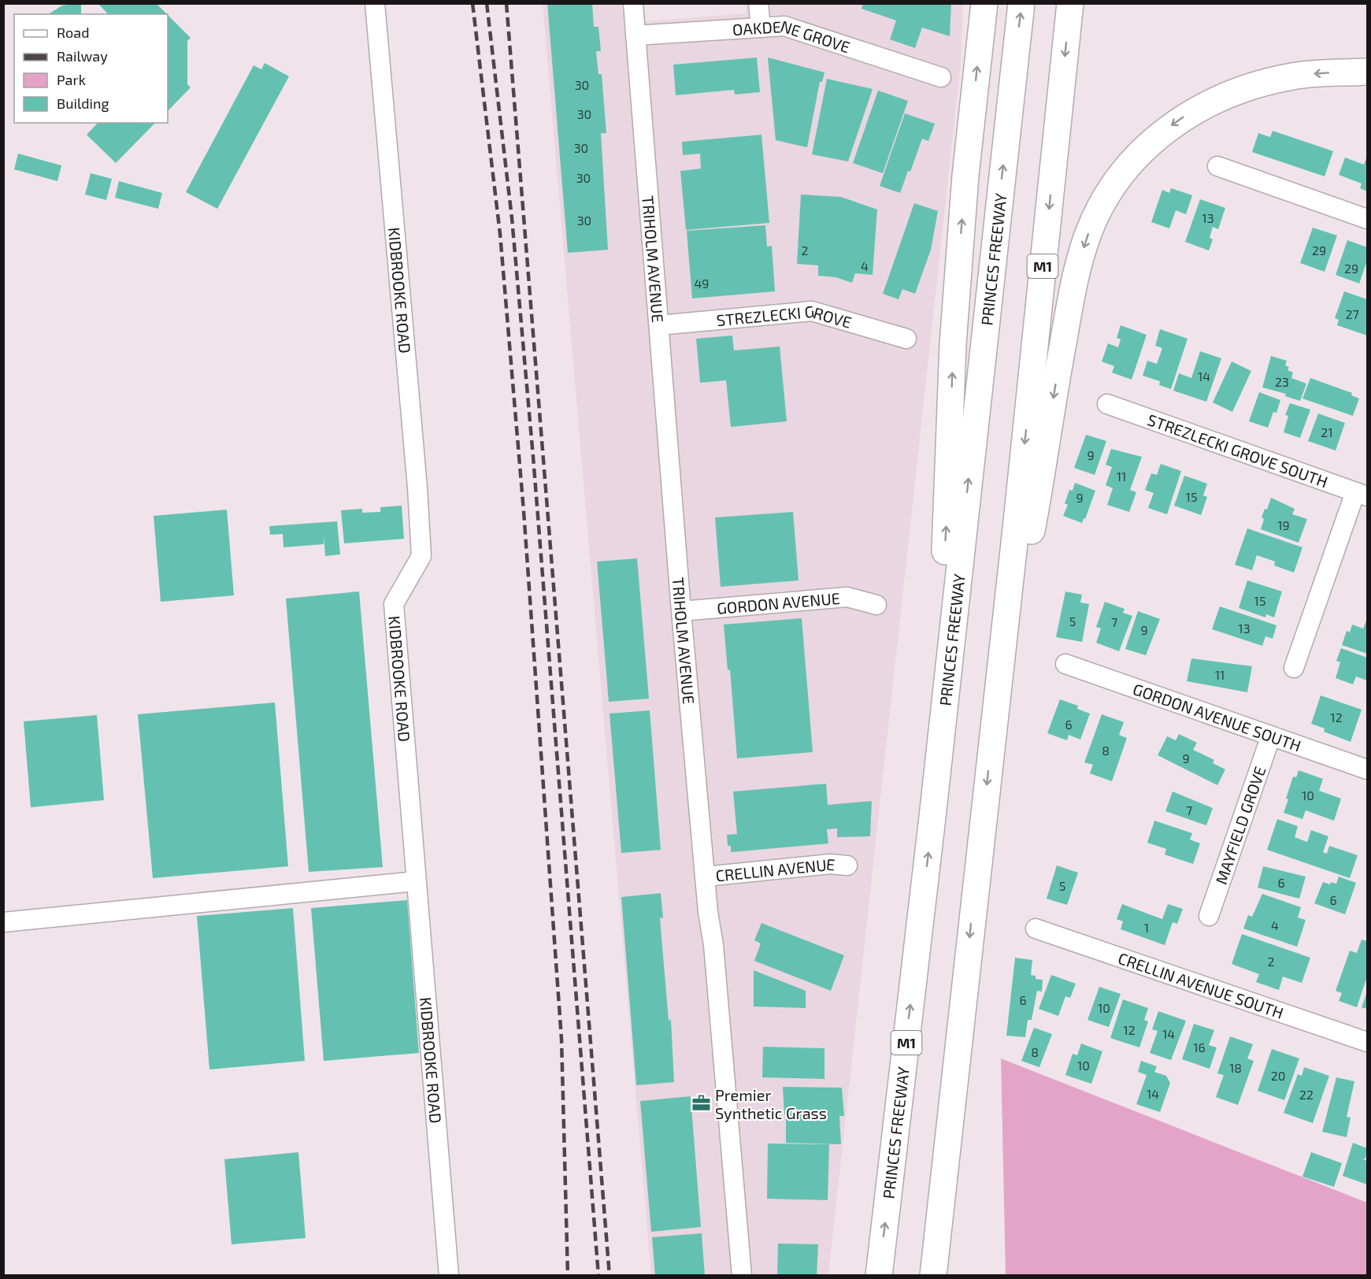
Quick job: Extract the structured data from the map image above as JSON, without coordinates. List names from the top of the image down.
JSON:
{
  "streets": {
    "highway": ["PRINCES FREEWAY", "M1"],
    "street": [
      "OAKDENE GROVE",
      "TRIHOLM AVENUE",
      "KIDBROOKE ROAD",
      "STREZLECKI GROVE",
      "STREZLECKI GROVE SOUTH",
      "GORDON AVENUE",
      "GORDON AVENUE SOUTH",
      "MAYFIELD GROVE",
      "CRELLIN AVENUE",
      "CRELLIN AVENUE SOUTH"
    ]
  },
  "crossings": [
    ["OAKDENE GROVE", "TRIHOLM AVENUE"],
    ["TRIHOLM AVENUE", "STREZLECKI GROVE"],
    ["TRIHOLM AVENUE", "GORDON AVENUE"],
    ["TRIHOLM AVENUE", "CRELLIN AVENUE"],
    ["GORDON AVENUE SOUTH", "MAYFIELD GROVE"]
  ],
  "places": {
    "office": ["Premier Synthetic Grass"]
  },
  "house_numbers": [
    "30",
    "30",
    "30",
    "30",
    "13",
    "30",
    "2",
    "29",
    "4",
    "29",
    "49",
    "27",
    "14",
    "23",
    "21",
    "9",
    "11",
    "15",
    "9",
    "19",
    "15",
    "5",
    "7",
    "13",
    "9",
    "11",
    "12",
    "6",
    "8",
    "9",
    "10",
    "7",
    "6",
    "5",
    "6",
    "4",
    "1",
    "2",
    "6",
    "10",
    "12",
    "14",
    "16",
    "8",
    "10",
    "18",
    "20",
    "14",
    "22"
  ],
  "legend": [
    "Road",
    "Railway",
    "Park",
    "Building"
  ]
}
